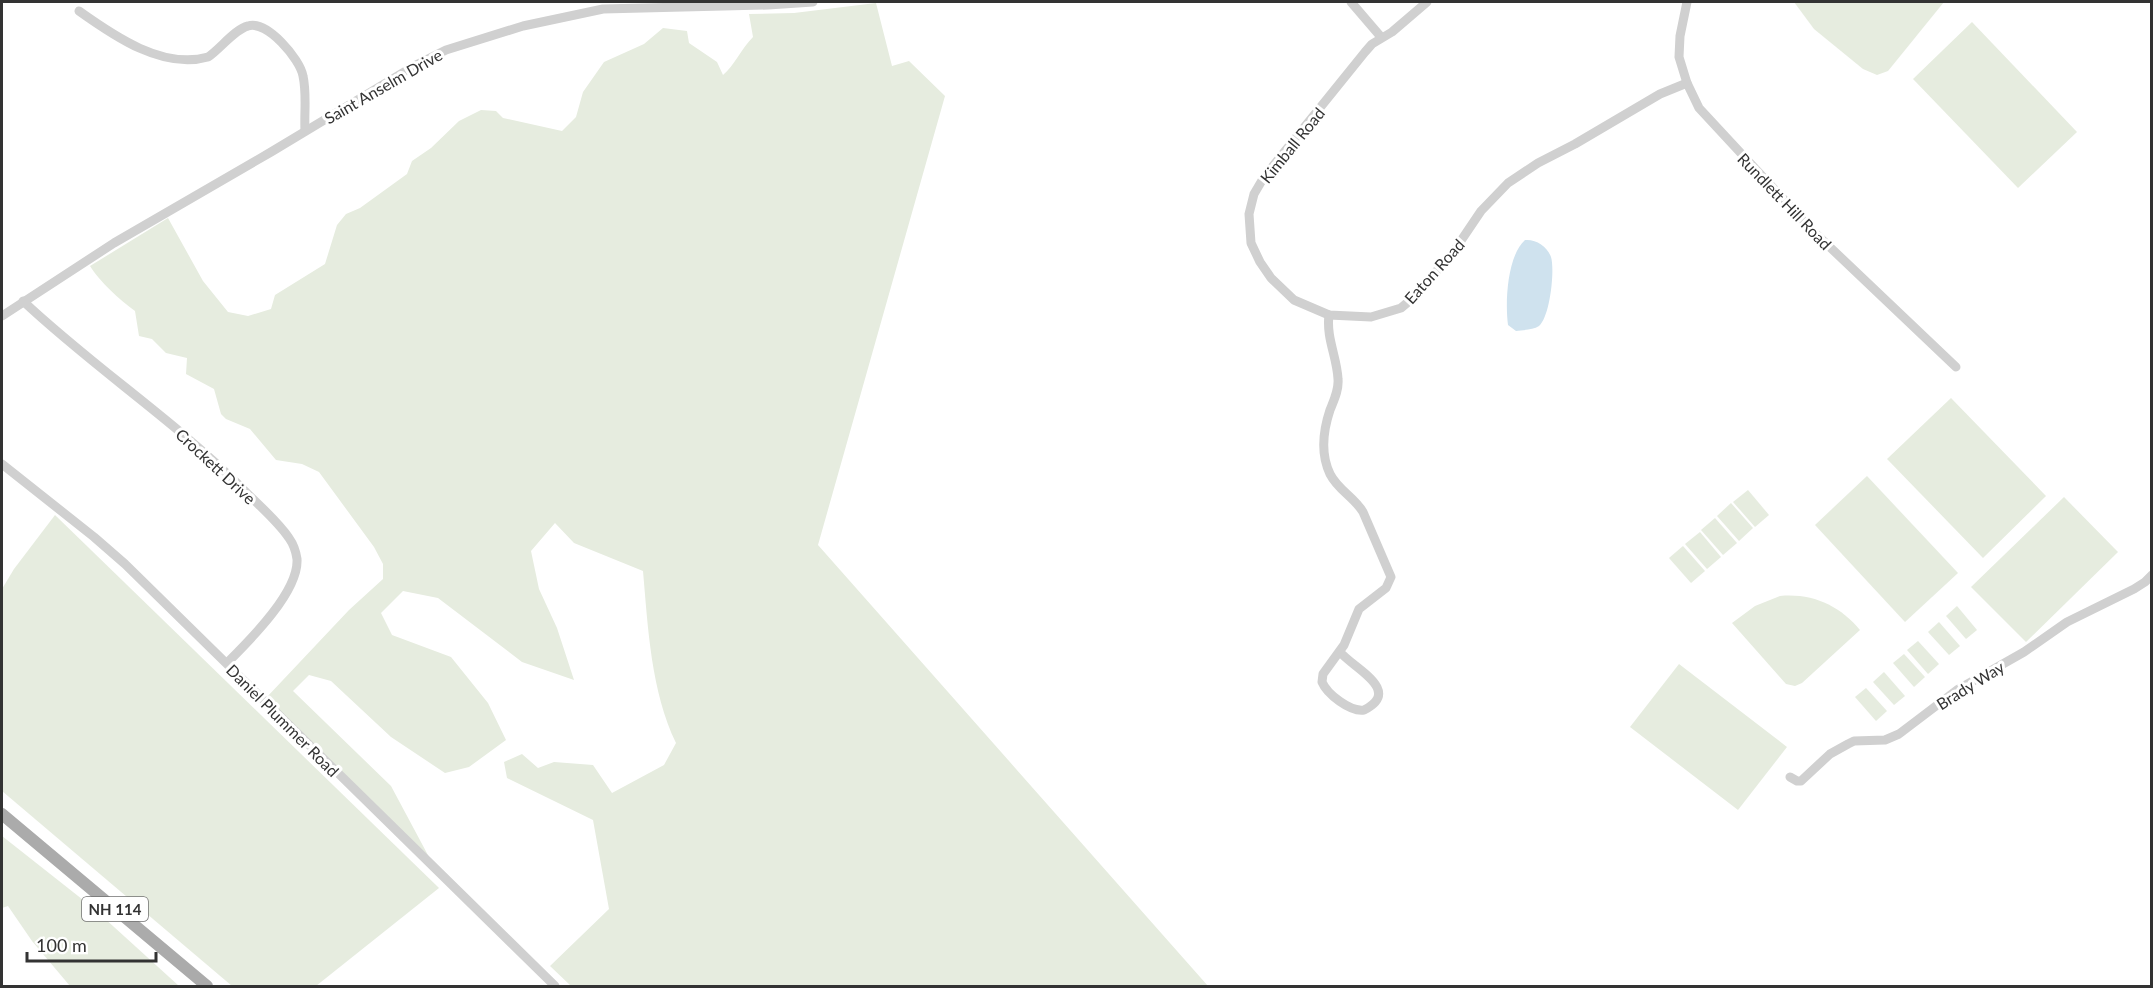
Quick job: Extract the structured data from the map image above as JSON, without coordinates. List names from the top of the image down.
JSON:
{
  "streets": {
    "main road": ["NH 114"],
    "street": [
      "Saint Anselm Drive",
      "Kimball Road",
      "Rundlett Hill Road",
      "Eaton Road",
      "Crockett Drive",
      "Brady Way",
      "Daniel Plummer Road"
    ]
  },
  "crossings": [
    ["Saint Anselm Drive", "Crockett Drive"],
    ["Kimball Road", "Eaton Road"],
    ["Rundlett Hill Road", "Eaton Road"],
    ["Crockett Drive", "Daniel Plummer Road"]
  ],
  "scale_bar": "100 m"
}
